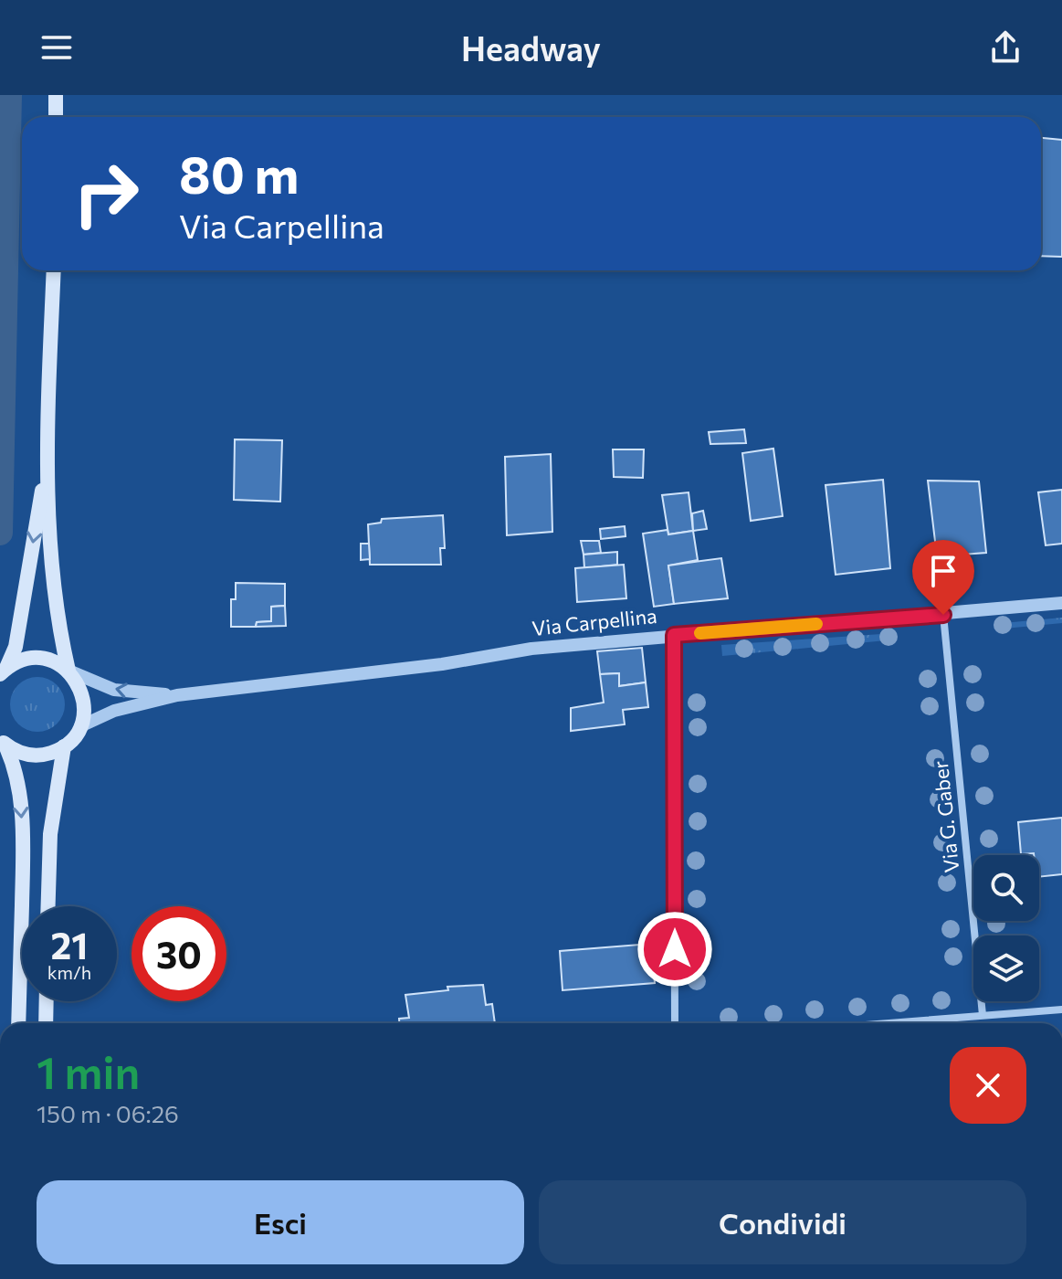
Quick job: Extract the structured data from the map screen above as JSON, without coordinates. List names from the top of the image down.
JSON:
{
  "streets": {
    "street": ["Via Carpellina", "Via G. Gaber"]
  },
  "crossings": [
    ["Via Carpellina", "Via G. Gaber"]
  ],
  "page": {
    "header": "Headway",
    "turn": ["80 m", "Via Carpellina"],
    "speed": "21 km/h",
    "limit": "30",
    "heading": ["1 min", "150 m · 06:26"],
    "buttons": ["Esci", "Condividi"]
  }
}
